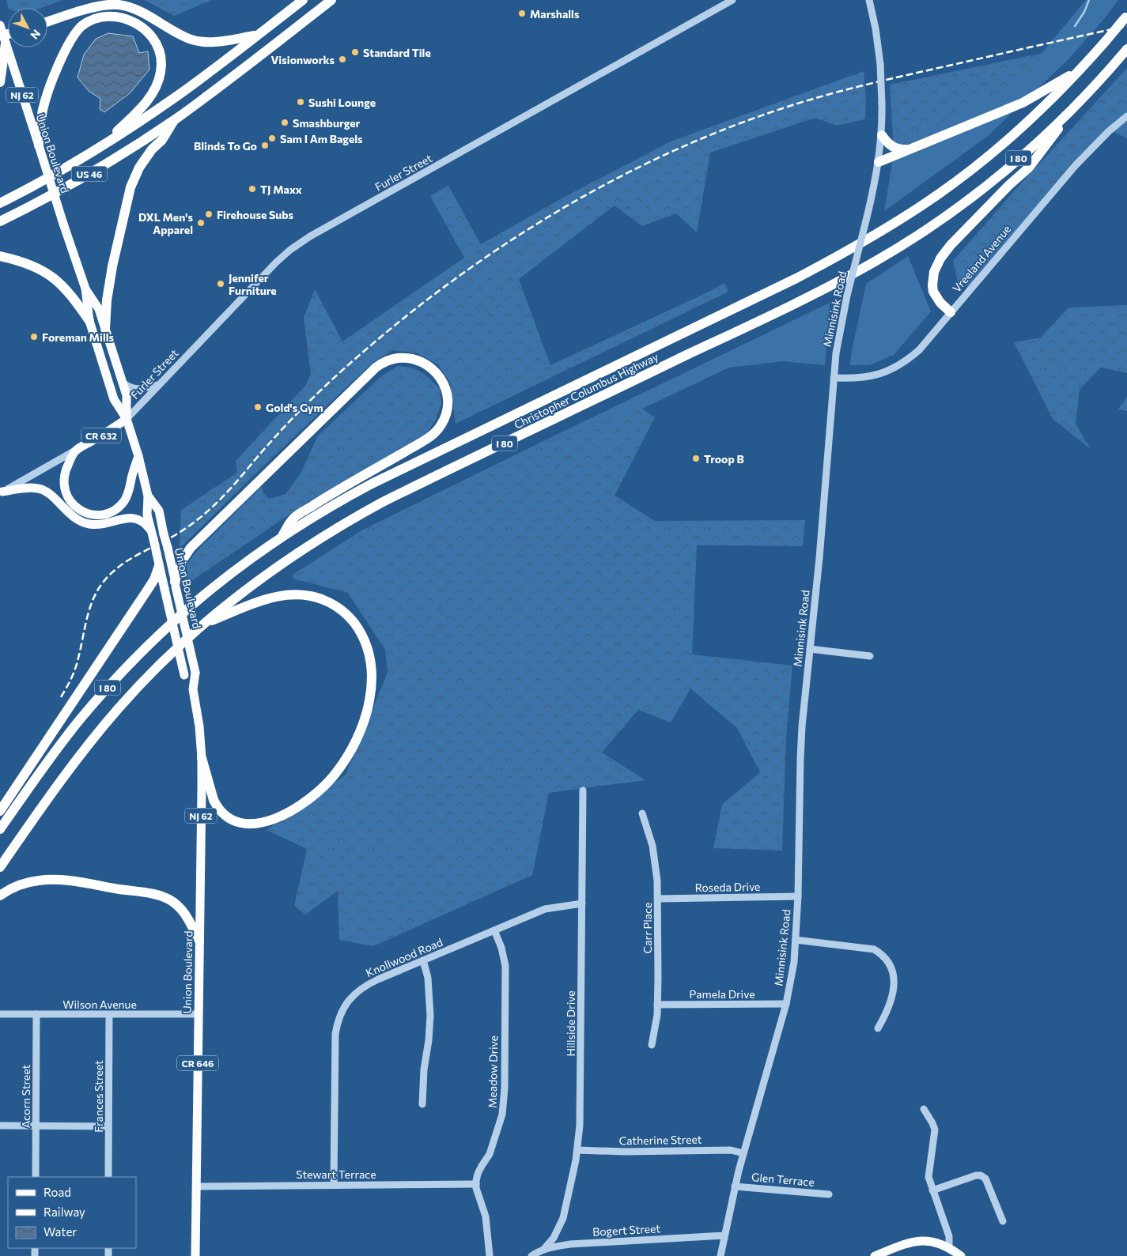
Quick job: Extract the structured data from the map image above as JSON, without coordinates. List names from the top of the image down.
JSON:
{
  "streets": {
    "highway": ["I 80", "US 46", "Christopher Columbus Highway"],
    "main road": [
      "NJ 62",
      "Union Boulevard",
      "CR 632",
      "CR 646"
    ],
    "street": [
      "Furler Street",
      "Vreeland Avenue",
      "Minnisink Road",
      "Roseda Drive",
      "Carr Place",
      "Knollwood Road",
      "Pamela Drive",
      "Wilson Avenue",
      "Hillside Drive",
      "Meadow Drive",
      "Acorn Street",
      "Frances Street",
      "Catherine Street",
      "Stewart Terrace",
      "Glen Terrace",
      "Bogert Street"
    ]
  },
  "crossings": [
    ["Union Boulevard", "Furler Street"],
    ["Union Boulevard", "CR 632"],
    ["Union Boulevard", "Wilson Avenue"],
    ["Union Boulevard", "Stewart Terrace"],
    ["Furler Street", "CR 632"],
    ["Vreeland Avenue", "Minnisink Road"],
    ["Minnisink Road", "Roseda Drive"],
    ["Minnisink Road", "Pamela Drive"],
    ["Minnisink Road", "Catherine Street"],
    ["Minnisink Road", "Glen Terrace"],
    ["Minnisink Road", "Bogert Street"],
    ["Roseda Drive", "Carr Place"],
    ["Carr Place", "Pamela Drive"],
    ["Knollwood Road", "Hillside Drive"],
    ["Knollwood Road", "Meadow Drive"],
    ["Knollwood Road", "Stewart Terrace"],
    ["Wilson Avenue", "Acorn Street"],
    ["Wilson Avenue", "Frances Street"],
    ["Hillside Drive", "Catherine Street"],
    ["Hillside Drive", "Bogert Street"],
    ["Meadow Drive", "Stewart Terrace"]
  ],
  "places": [
    "Marshalls",
    "Standard Tile",
    "Visionworks",
    "Sushi Lounge",
    "Smashburger",
    "Sam I Am Bagels",
    "Blinds To Go",
    "TJ Maxx",
    "Firehouse Subs",
    "DXL Men's Apparel",
    "Jennifer Furniture",
    "Foreman Mills",
    "Gold's Gym",
    "Troop B"
  ],
  "legend": ["Road", "Railway", "Water"],
  "north": "bottom right"
}
